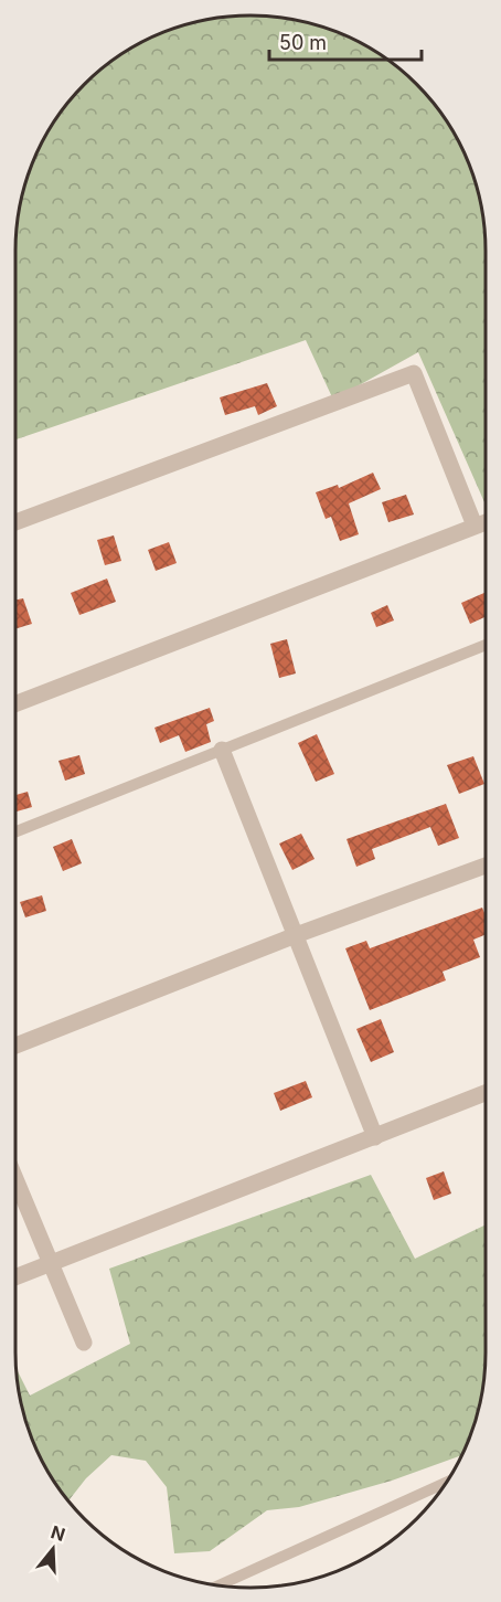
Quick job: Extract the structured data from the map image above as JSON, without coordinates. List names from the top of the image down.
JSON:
{
  "scale_bar": "50 m",
  "north": "top"
}
